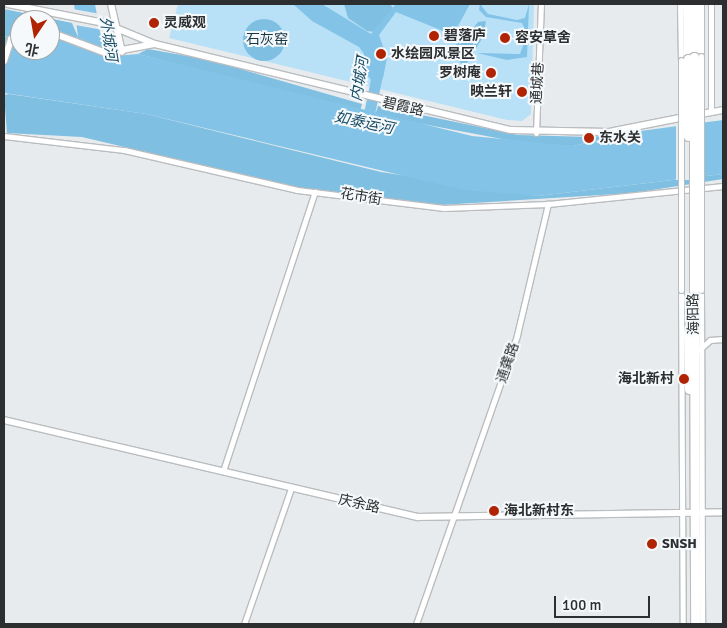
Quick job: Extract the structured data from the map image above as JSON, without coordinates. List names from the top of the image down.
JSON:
{
  "streets": {
    "main road": ["海阳路"],
    "street": [
      "通城巷",
      "碧霞路",
      "花市街",
      "通龚路",
      "庆余路"
    ]
  },
  "crossings": [
    ["通城巷", "碧霞路"],
    ["花市街", "通龚路"],
    ["海阳路", "庆余路"],
    ["通龚路", "庆余路"]
  ],
  "water": ["外城河", "内城河", "如泰运河"],
  "parks": ["石灰窑"],
  "places": [
    "灵威观",
    "碧落庐",
    "容安草舍",
    "水绘园风景区",
    "罗树庵",
    "映兰轩",
    "东水关",
    "海北新村",
    "海北新村东",
    "SNSH"
  ],
  "scale_bar": "100 m",
  "north": "bottom"
}
